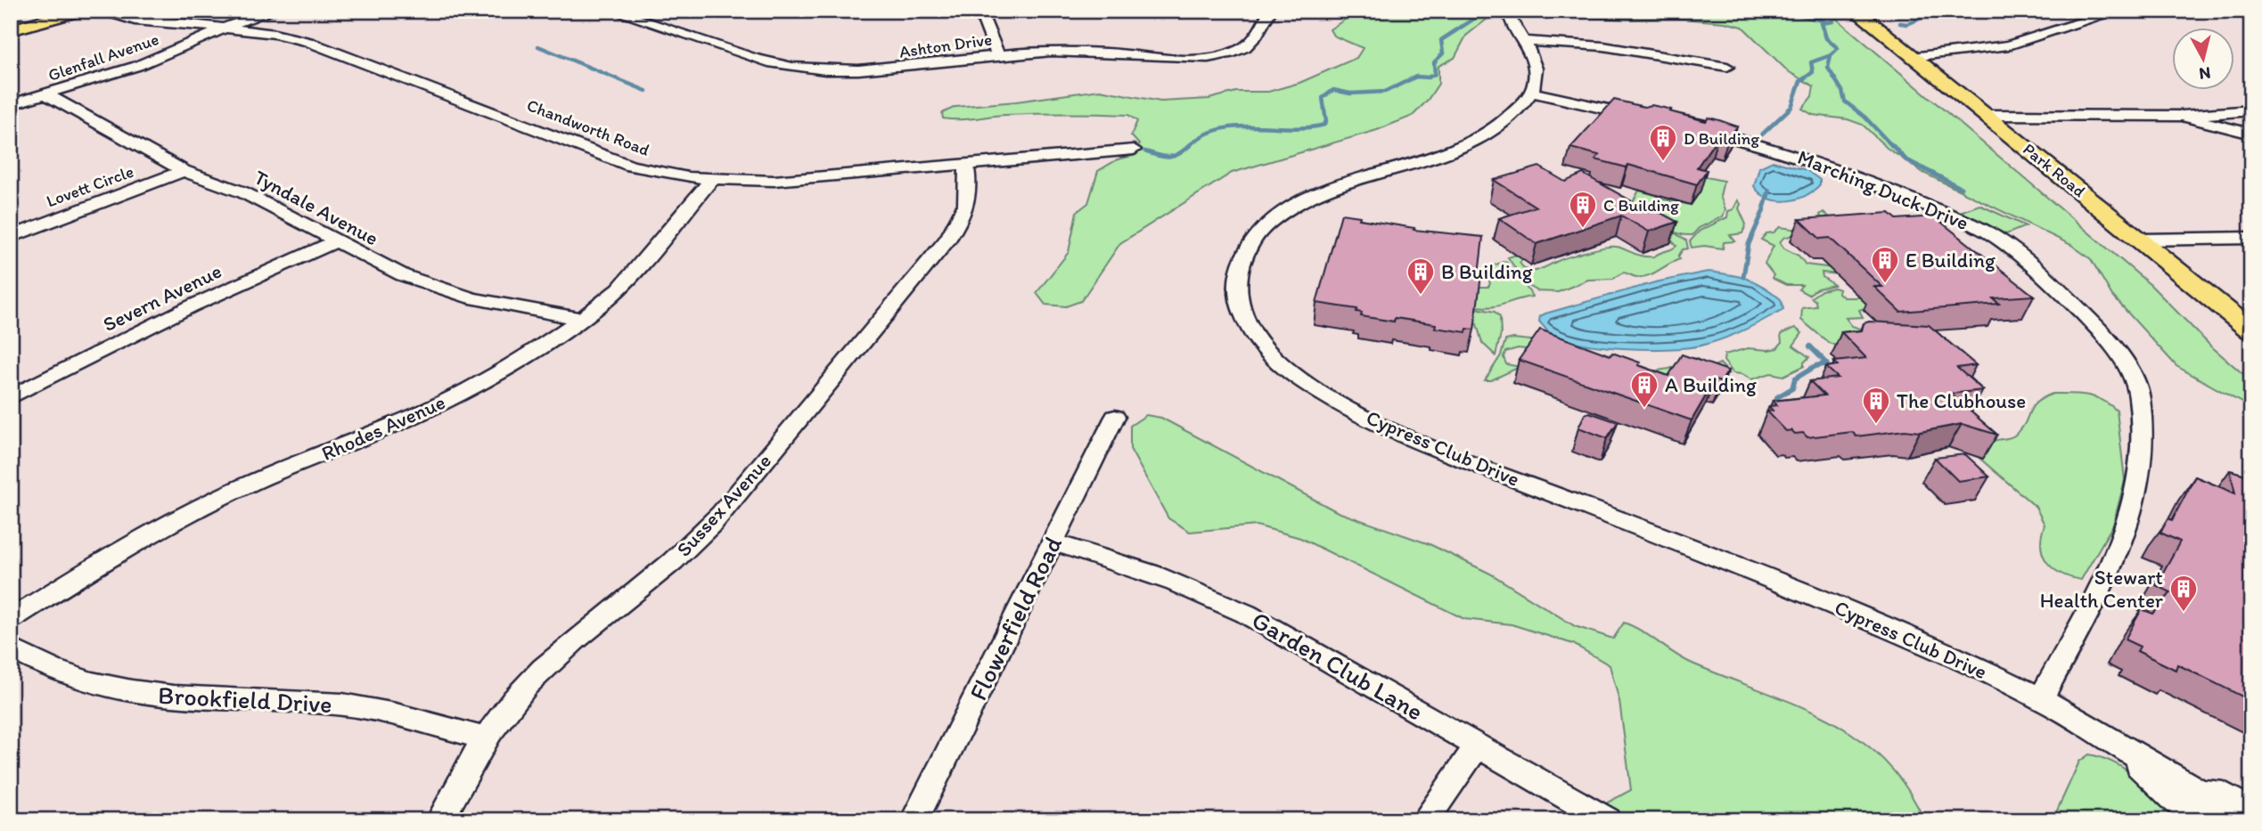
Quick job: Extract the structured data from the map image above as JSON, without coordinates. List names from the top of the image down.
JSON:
{
  "streets": {
    "main road": ["Park Road"],
    "street": [
      "Ashton Drive",
      "Glenfall Avenue",
      "Chandworth Road",
      "Lovett Circle",
      "Marching Duck Drive",
      "Tyndale Avenue",
      "Severn Avenue",
      "Rhodes Avenue",
      "Cypress Club Drive",
      "Sussex Avenue",
      "Flowerfield Road",
      "Garden Club Lane",
      "Brookfield Drive"
    ]
  },
  "crossings": [
    ["Glenfall Avenue", "Chandworth Road"],
    ["Glenfall Avenue", "Tyndale Avenue"],
    ["Chandworth Road", "Rhodes Avenue"],
    ["Chandworth Road", "Sussex Avenue"],
    ["Lovett Circle", "Tyndale Avenue"],
    ["Marching Duck Drive", "Cypress Club Drive"],
    ["Tyndale Avenue", "Severn Avenue"],
    ["Tyndale Avenue", "Rhodes Avenue"],
    ["Sussex Avenue", "Brookfield Drive"],
    ["Flowerfield Road", "Garden Club Lane"]
  ],
  "places": {
    "building": [
      "D Building",
      "C Building",
      "E Building",
      "B Building",
      "A Building",
      "The Clubhouse",
      "Stewart Health Center"
    ]
  },
  "north": "bottom"
}
